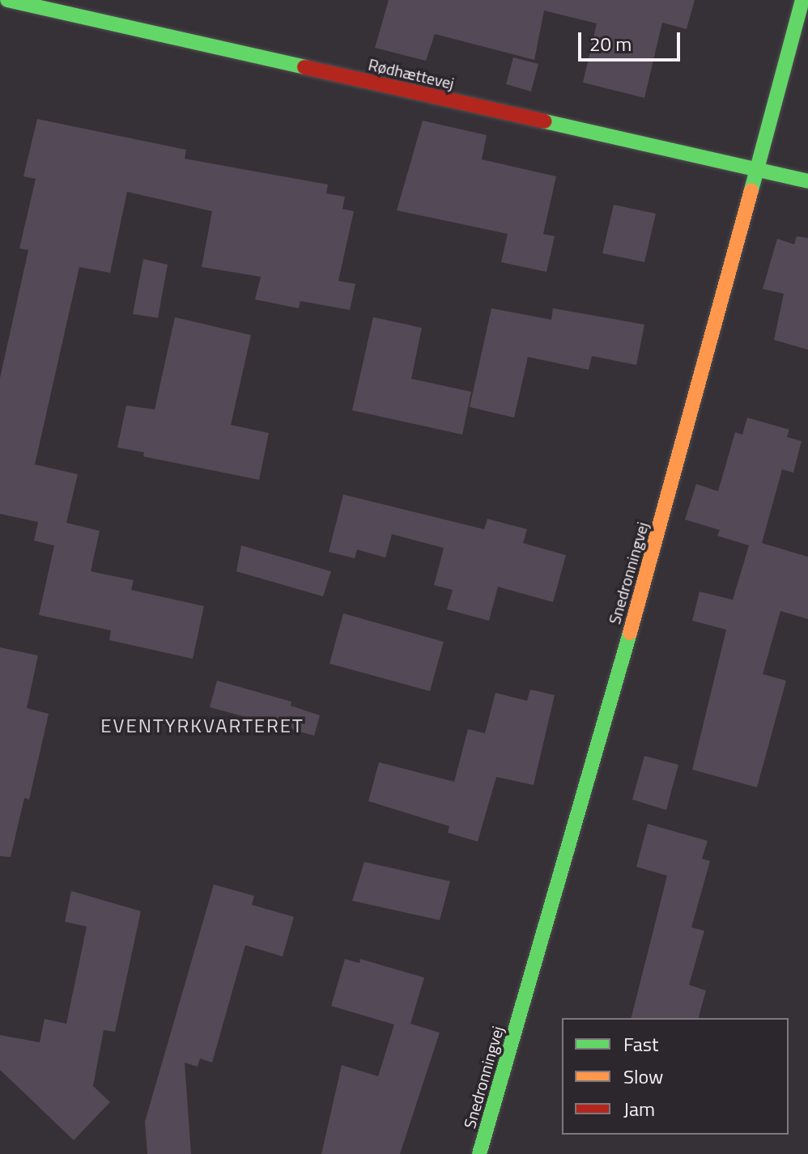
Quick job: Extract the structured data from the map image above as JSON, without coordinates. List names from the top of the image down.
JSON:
{
  "streets": {
    "street": ["Rødhættevej", "Snedronningvej"]
  },
  "crossings": [
    ["Rødhættevej", "Snedronningvej"]
  ],
  "districts": ["EVENTYRKVARTERET"],
  "legend": ["Fast", "Slow", "Jam"],
  "scale_bar": "20 m"
}
